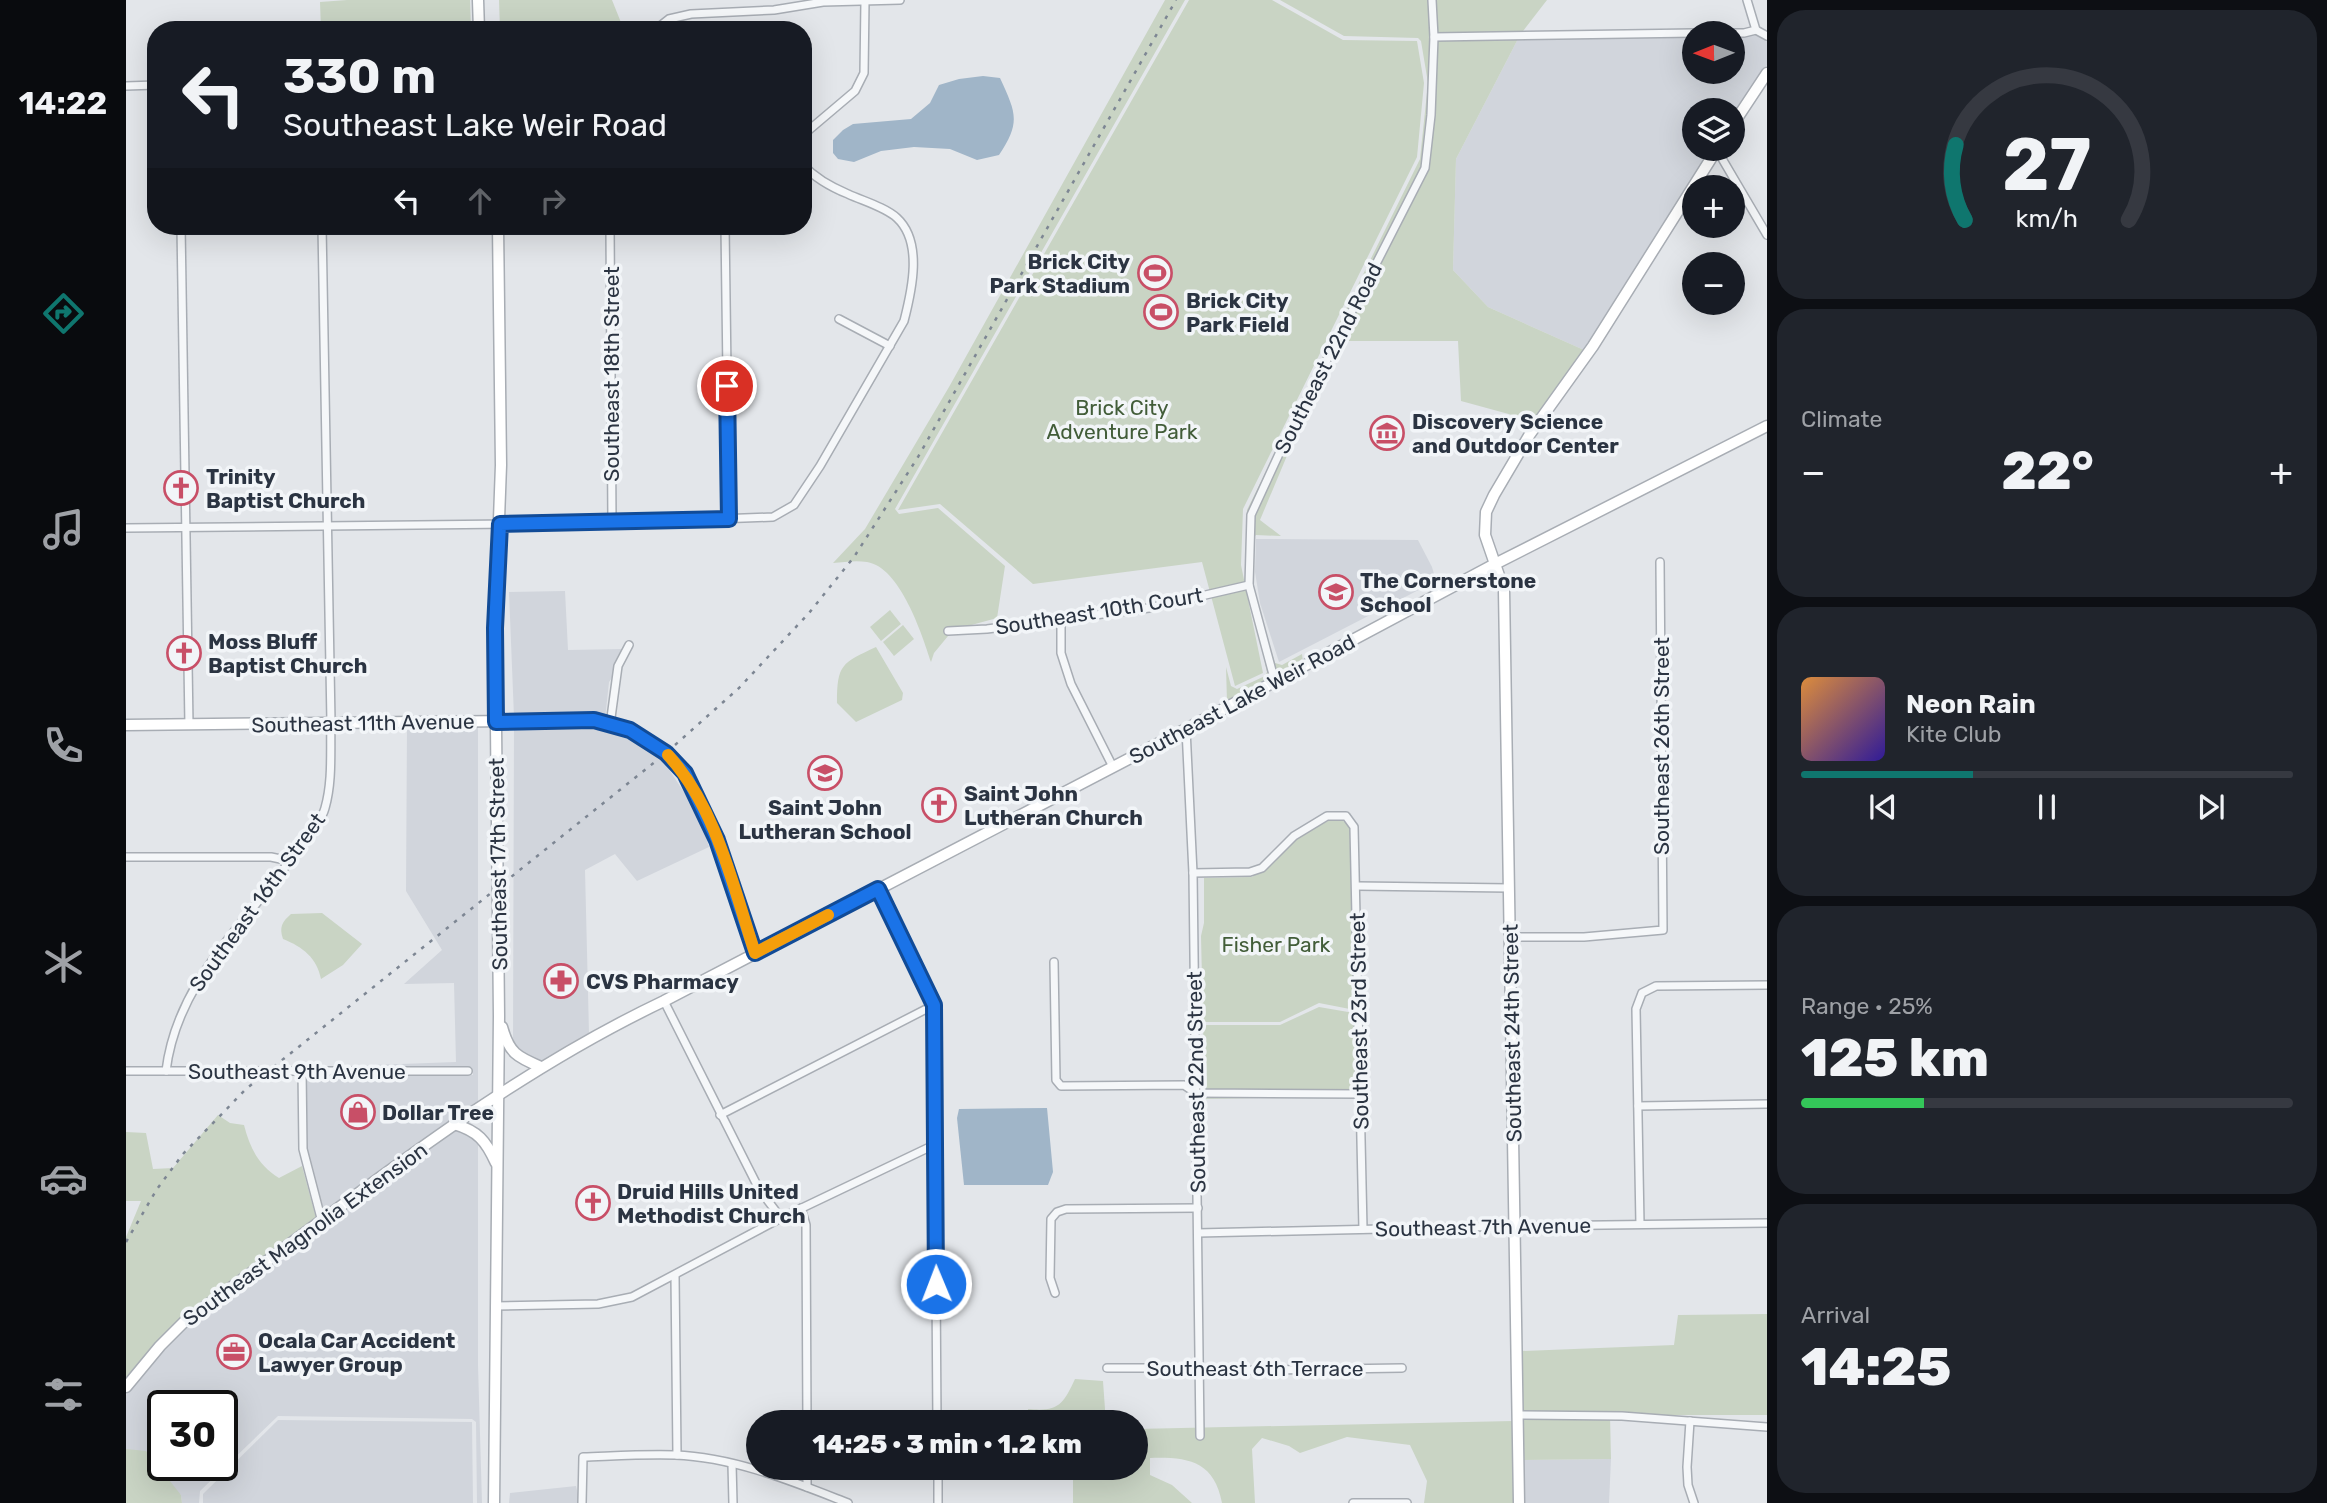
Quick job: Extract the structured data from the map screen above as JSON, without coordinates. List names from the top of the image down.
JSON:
{
  "streets": {
    "main road": [
      "Southeast Lake Weir Road",
      "Southeast 11th Avenue",
      "Southeast 17th Street",
      "Southeast 24th Street",
      "Southeast Magnolia Extension"
    ],
    "street": [
      "Southeast 22nd Road",
      "Southeast 18th Street",
      "Southeast 10th Court",
      "Southeast 26th Street",
      "Southeast 16th Street",
      "Southeast 23rd Street",
      "Southeast 9th Avenue",
      "Southeast 22nd Street",
      "Southeast 7th Avenue",
      "Southeast 6th Terrace"
    ]
  },
  "crossings": [
    ["Southeast 22nd Road", "Southeast 10th Court"],
    ["Southeast 22nd Road", "Southeast Lake Weir Road"],
    ["Southeast Lake Weir Road", "Southeast 11th Avenue"],
    ["Southeast Lake Weir Road", "Southeast 17th Street"],
    ["Southeast Lake Weir Road", "Southeast 24th Street"],
    ["Southeast Lake Weir Road", "Southeast 22nd Street"],
    ["Southeast Lake Weir Road", "Southeast Magnolia Extension"],
    ["Southeast 11th Avenue", "Southeast 17th Street"],
    ["Southeast 11th Avenue", "Southeast 16th Street"],
    ["Southeast 26th Street", "Southeast 24th Street"],
    ["Southeast 17th Street", "Southeast Magnolia Extension"],
    ["Southeast 16th Street", "Southeast 9th Avenue"],
    ["Southeast 23rd Street", "Southeast 22nd Street"],
    ["Southeast 23rd Street", "Southeast 7th Avenue"],
    ["Southeast 24th Street", "Southeast 7th Avenue"],
    ["Southeast 22nd Street", "Southeast 7th Avenue"],
    ["Southeast 22nd Street", "Southeast 6th Terrace"]
  ],
  "parks": ["Brick City Adventure Park", "Fisher Park"],
  "places": {
    "sports": ["Brick City Park Stadium", "Brick City Park Field"],
    "museum": ["Discovery Science and Outdoor Center"],
    "church": [
      "Trinity Baptist Church",
      "Moss Bluff Baptist Church",
      "Saint John Lutheran Church",
      "Druid Hills United Methodist Church"
    ],
    "school or university": ["The Cornerstone School", "Saint John Lutheran School"],
    "pharmacy": ["CVS Pharmacy"],
    "shop": ["Dollar Tree"],
    "office": ["Ocala Car Accident Lawyer Group"]
  },
  "north": "left",
  "page": {
    "tabs": "14:22",
    "map_buttons": ["+", "−"],
    "turn": ["330 m", "Southeast Lake Weir Road"],
    "tile": [
      "Climate",
      ["Range · 25%", "125 km"],
      ["Arrival", "14:25"]
    ],
    "heat": ["−", "22°", "+"],
    "song": ["Neon Rain", "Kite Club"],
    "limit": "30",
    "trip": "14:25 · 3 min · 1.2 km",
    "gauge": ["27", "km/h"]
  }
}
